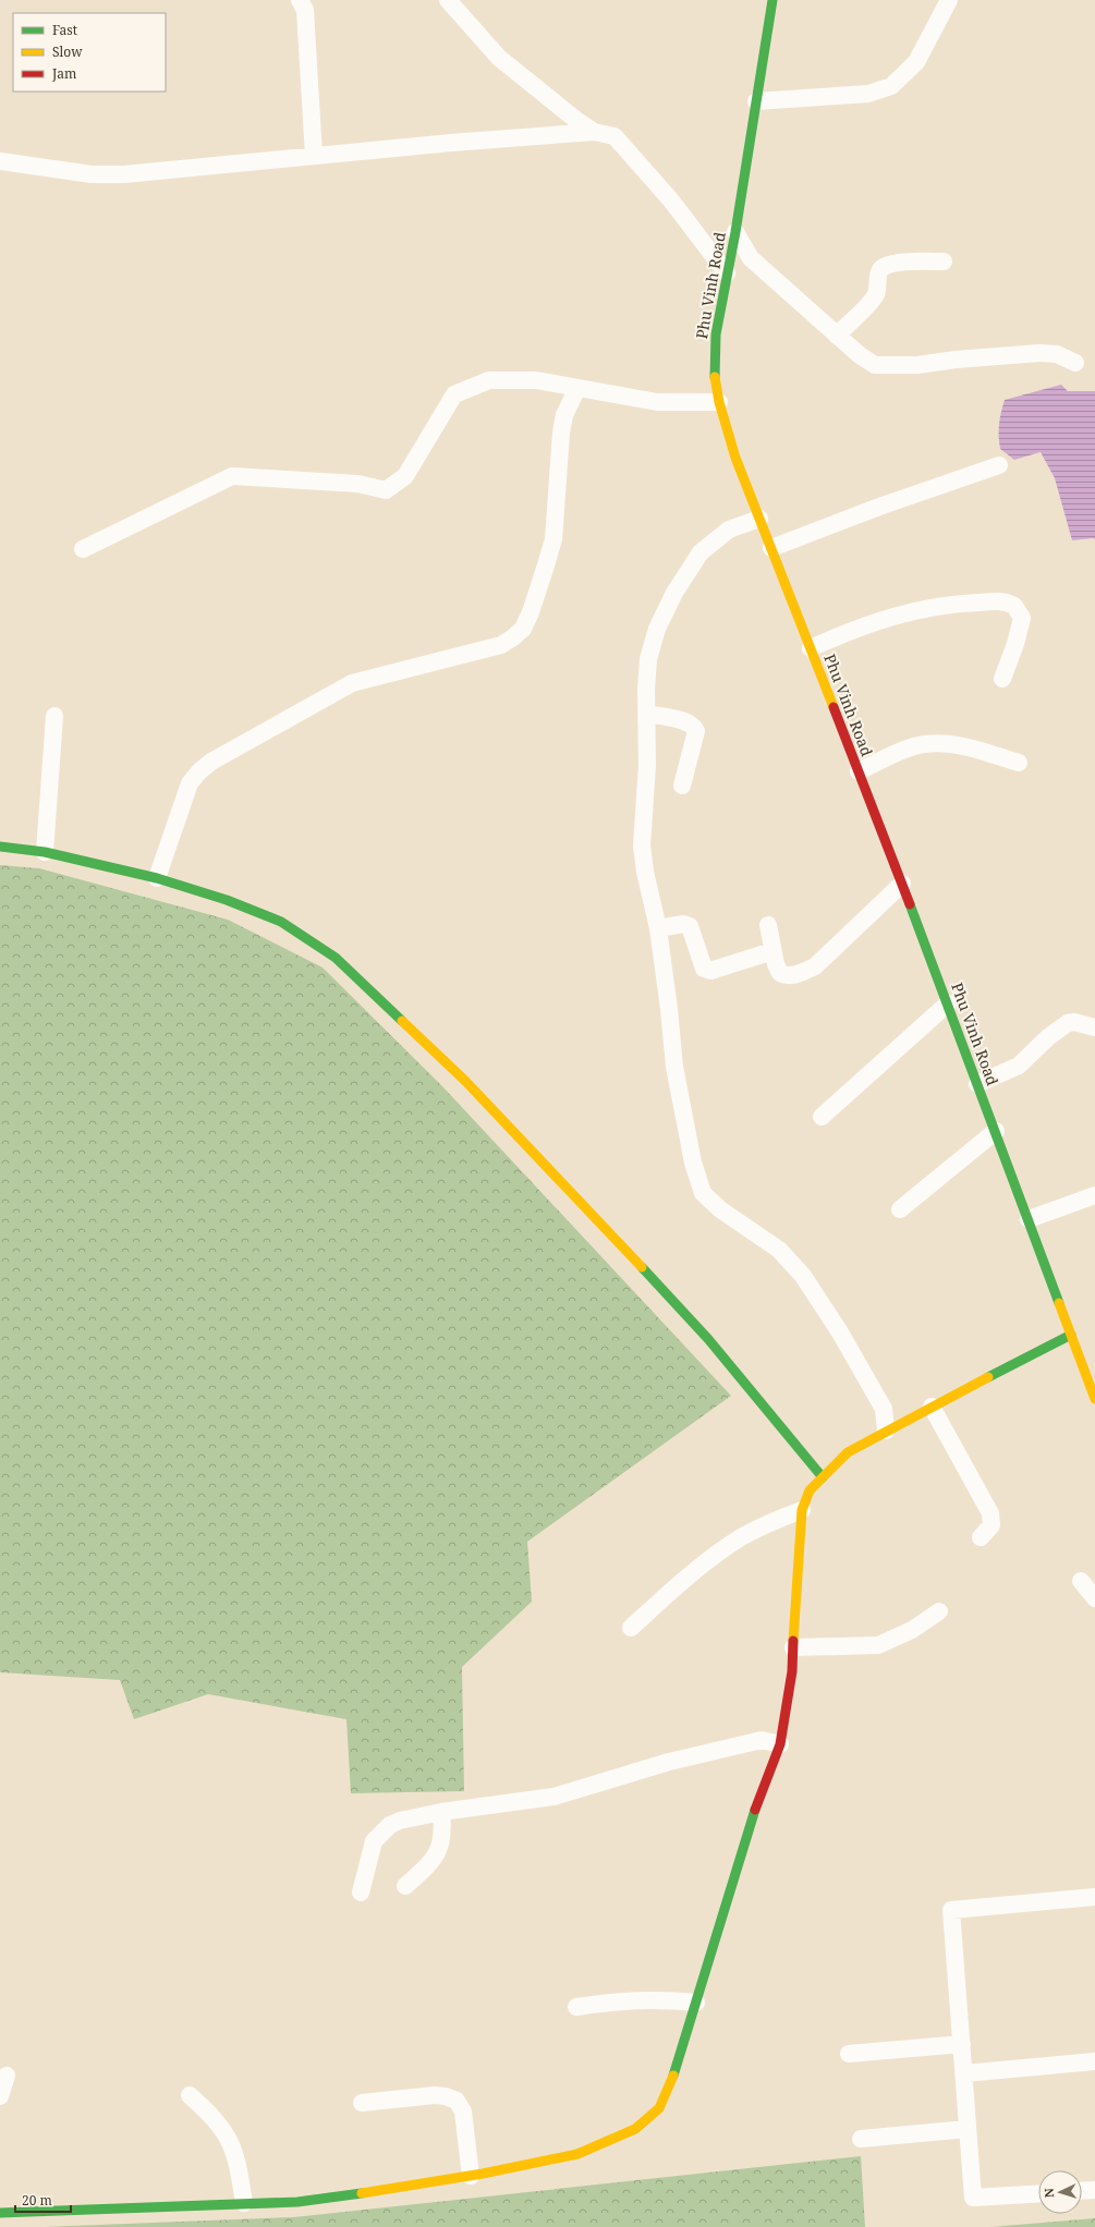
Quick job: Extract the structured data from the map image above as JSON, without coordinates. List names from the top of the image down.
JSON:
{
  "streets": {
    "street": ["Phu Vinh Road"]
  },
  "legend": ["Fast", "Slow", "Jam"],
  "scale_bar": "20 m",
  "north": "left"
}
